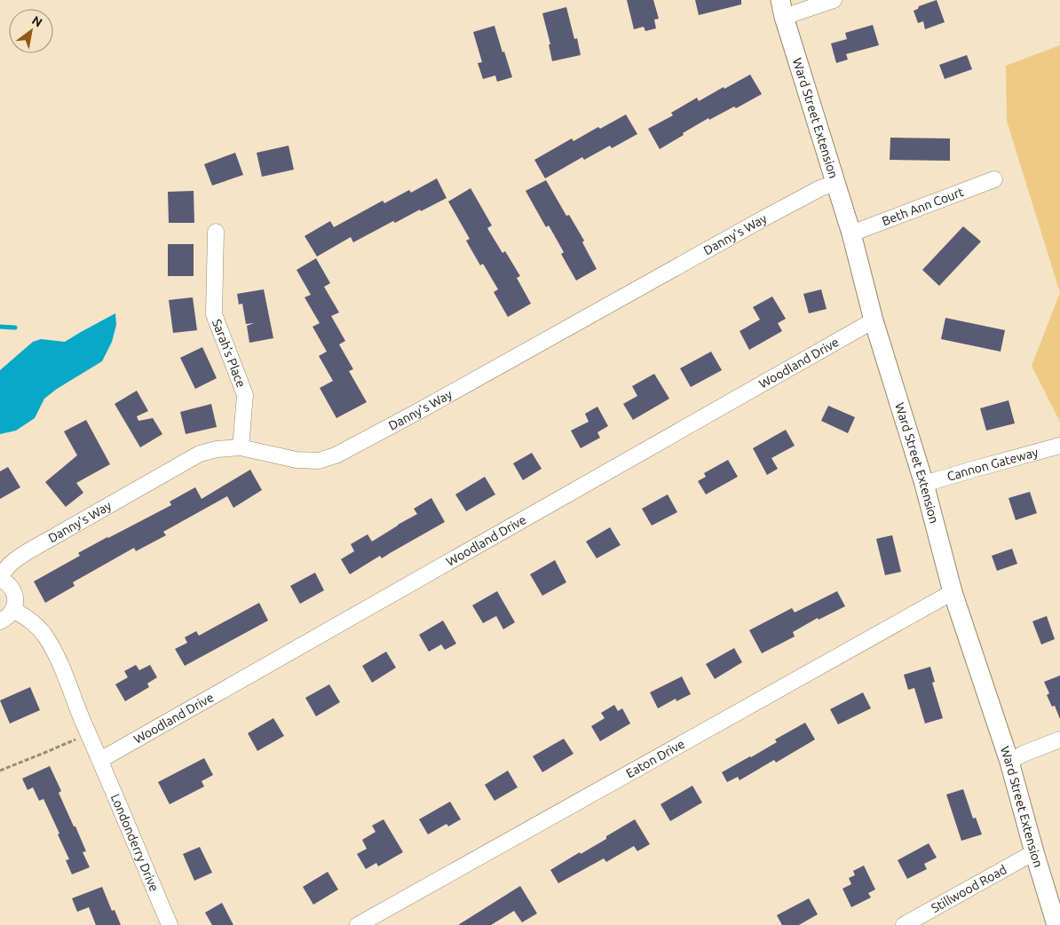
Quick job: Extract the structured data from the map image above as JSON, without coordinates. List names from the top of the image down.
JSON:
{
  "streets": {
    "street": [
      "Ward Street Extension",
      "Beth Ann Court",
      "Danny's Way",
      "Sarah's Place",
      "Woodland Drive",
      "Cannon Gateway",
      "Eaton Drive",
      "Londonderry Drive",
      "Stillwood Road"
    ]
  },
  "crossings": [
    ["Ward Street Extension", "Beth Ann Court"],
    ["Ward Street Extension", "Danny's Way"],
    ["Ward Street Extension", "Woodland Drive"],
    ["Ward Street Extension", "Cannon Gateway"],
    ["Ward Street Extension", "Eaton Drive"],
    ["Ward Street Extension", "Stillwood Road"],
    ["Danny's Way", "Sarah's Place"],
    ["Woodland Drive", "Londonderry Drive"]
  ],
  "north": "top right"
}
